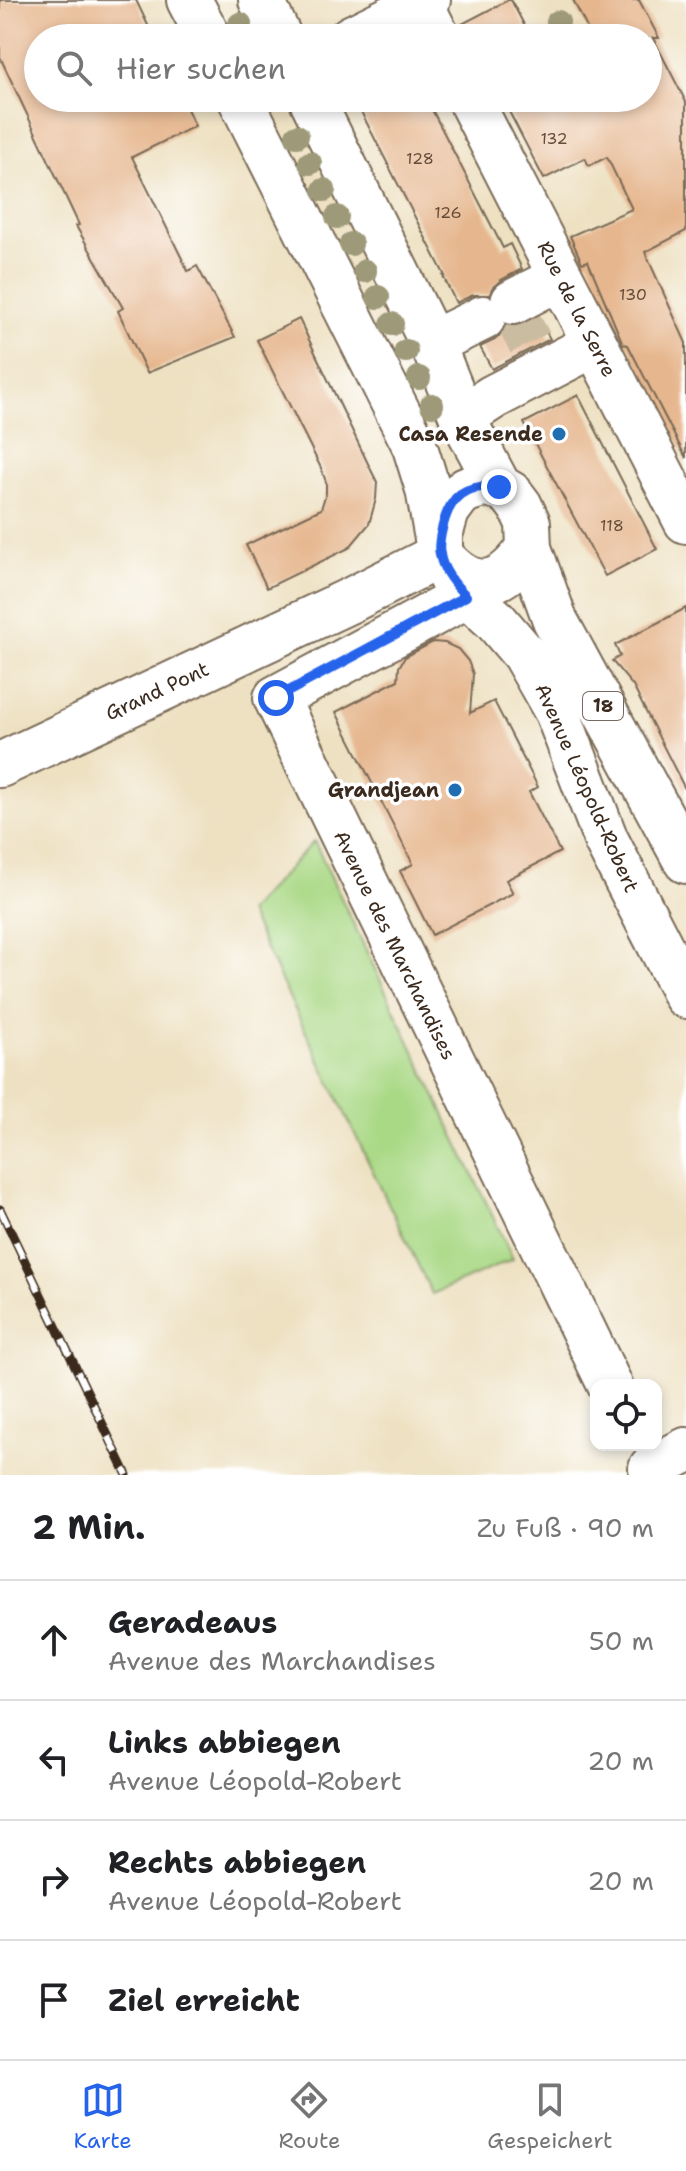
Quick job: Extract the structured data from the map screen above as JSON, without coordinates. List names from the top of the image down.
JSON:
{
  "streets": {
    "main road": [
      "Rue de la Serre",
      "Grand Pont",
      "18",
      "Avenue Léopold-Robert",
      "Avenue des Marchandises"
    ]
  },
  "crossings": [
    ["Grand Pont", "18"],
    ["Grand Pont", "Avenue Léopold-Robert"],
    ["18", "Avenue Léopold-Robert"],
    ["Avenue Léopold-Robert", "Avenue des Marchandises"]
  ],
  "places": ["Casa Resende", "Grandjean"],
  "house_numbers": [
    "132",
    "128",
    "126",
    "130",
    "118"
  ],
  "page": {
    "search": "Hier suchen",
    "heading": ["2 Min.", "Zu Fuß · 90 m"],
    "list": [
      ["Geradeaus", "Avenue des Marchandises", "50 m"],
      ["Links abbiegen", "Avenue Léopold-Robert", "20 m"],
      ["Rechts abbiegen", "Avenue Léopold-Robert", "20 m"],
      "Ziel erreicht"
    ],
    "nav": ["Karte", "Route", "Gespeichert"]
  }
}
